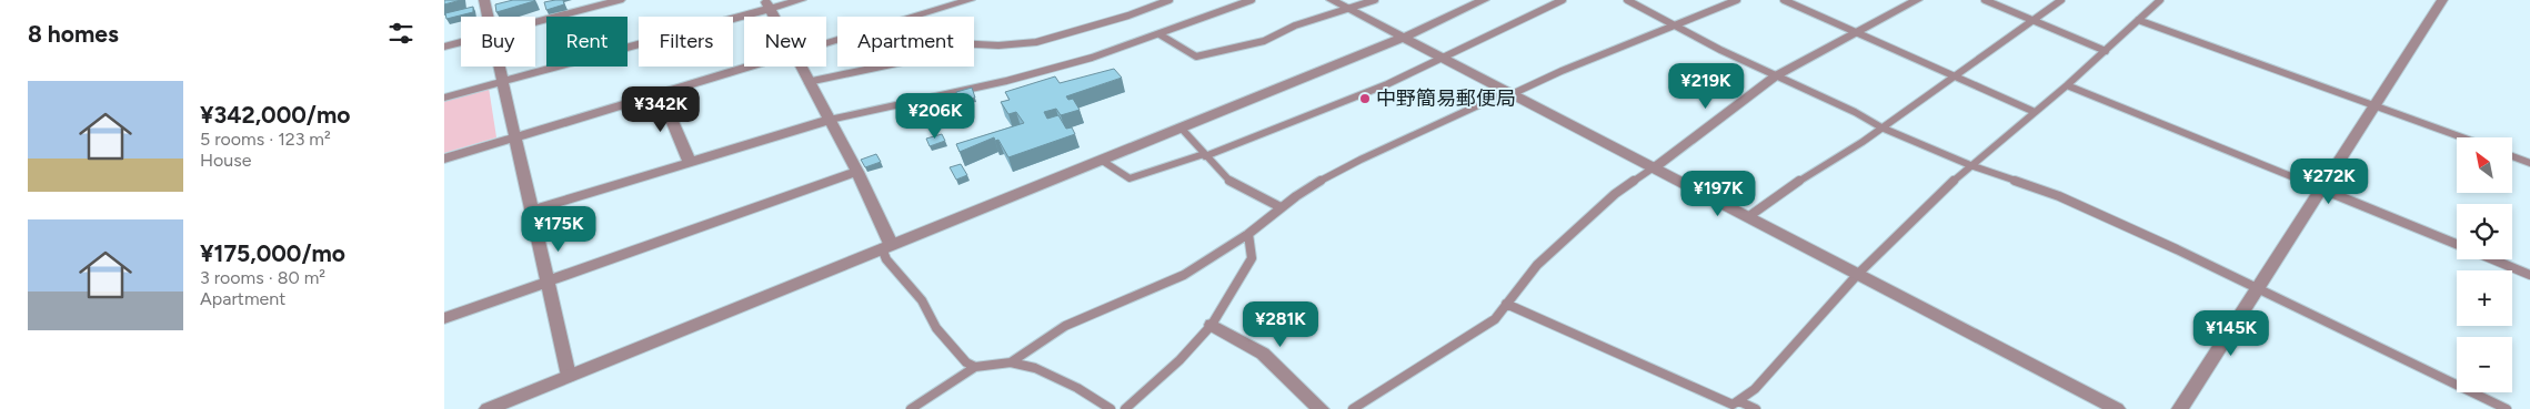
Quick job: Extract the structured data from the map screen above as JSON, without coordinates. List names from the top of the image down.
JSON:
{
  "places": ["中野簡易郵便局"],
  "north": "top left",
  "page": {
    "heading": "8 homes",
    "chip": [
      "Buy",
      "Rent",
      "Filters",
      "New",
      "Apartment"
    ],
    "price": [
      "¥219K",
      "¥342K",
      "¥206K",
      "¥272K",
      "¥197K",
      "¥175K",
      "¥281K",
      "¥145K"
    ],
    "list": [
      {
        "name": "¥342,000/mo",
        "note": "5 rooms · 123 m² · House"
      },
      {
        "name": "¥175,000/mo",
        "note": "3 rooms · 80 m² · Apartment"
      }
    ],
    "map_buttons": ["+", "−"]
  }
}
